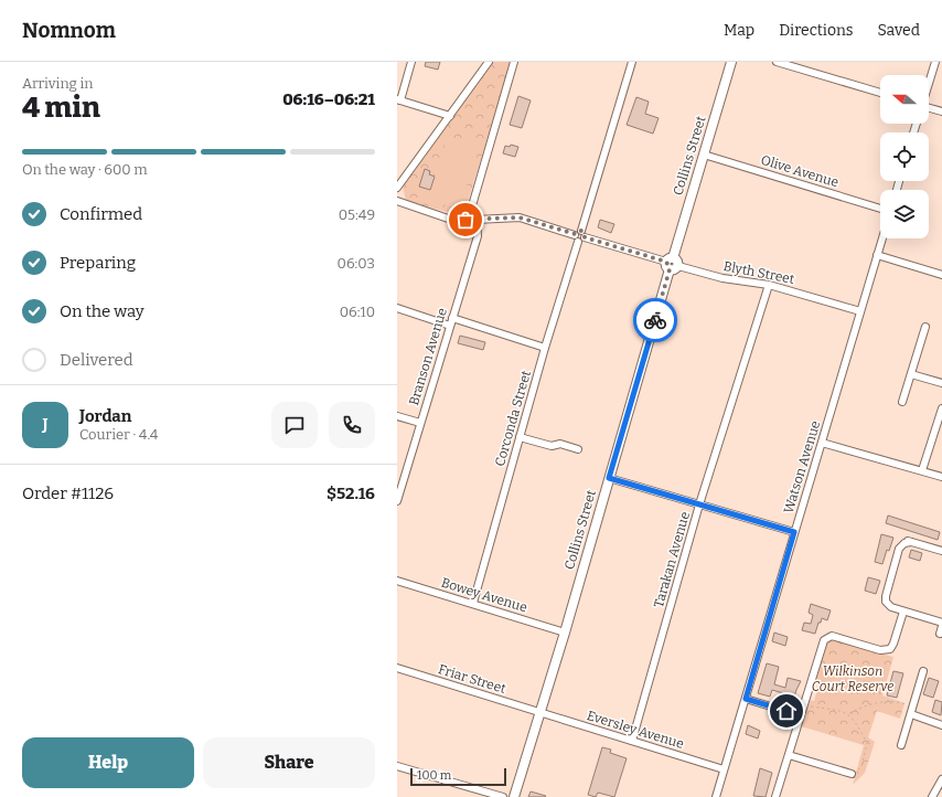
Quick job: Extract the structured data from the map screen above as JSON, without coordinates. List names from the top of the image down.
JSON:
{
  "streets": {
    "street": [
      "Collins Street",
      "Olive Avenue",
      "Blyth Street",
      "Branson Avenue",
      "Corconda Street",
      "Watson Avenue",
      "Tarakan Avenue",
      "Bowey Avenue",
      "Friar Street",
      "Eversley Avenue"
    ]
  },
  "crossings": [
    ["Collins Street", "Olive Avenue"],
    ["Collins Street", "Blyth Street"],
    ["Collins Street", "Bowey Avenue"],
    ["Collins Street", "Friar Street"],
    ["Collins Street", "Eversley Avenue"],
    ["Blyth Street", "Branson Avenue"],
    ["Blyth Street", "Corconda Street"],
    ["Blyth Street", "Watson Avenue"],
    ["Blyth Street", "Tarakan Avenue"],
    ["Corconda Street", "Bowey Avenue"],
    ["Watson Avenue", "Eversley Avenue"],
    ["Tarakan Avenue", "Eversley Avenue"],
    ["Friar Street", "Eversley Avenue"]
  ],
  "parks": ["Wilkinson Court Reserve"],
  "scale_bar": "100 m",
  "north": "left",
  "page": {
    "header": "Nomnom",
    "nav": ["Map", "Directions", "Saved"],
    "heading": ["4 min", "Arriving in", "06:16–06:21"],
    "panel": [
      "Jordan",
      "Courier · 4.4",
      "Order #1126",
      "$52.16"
    ],
    "bar": "On the way · 600 m",
    "list": [
      ["Confirmed", "05:49"],
      ["Preparing", "06:03"],
      ["On the way", "06:10"],
      "Delivered"
    ],
    "round": "J",
    "buttons": ["Help", "Share"],
    "scale": "100 m"
  }
}
